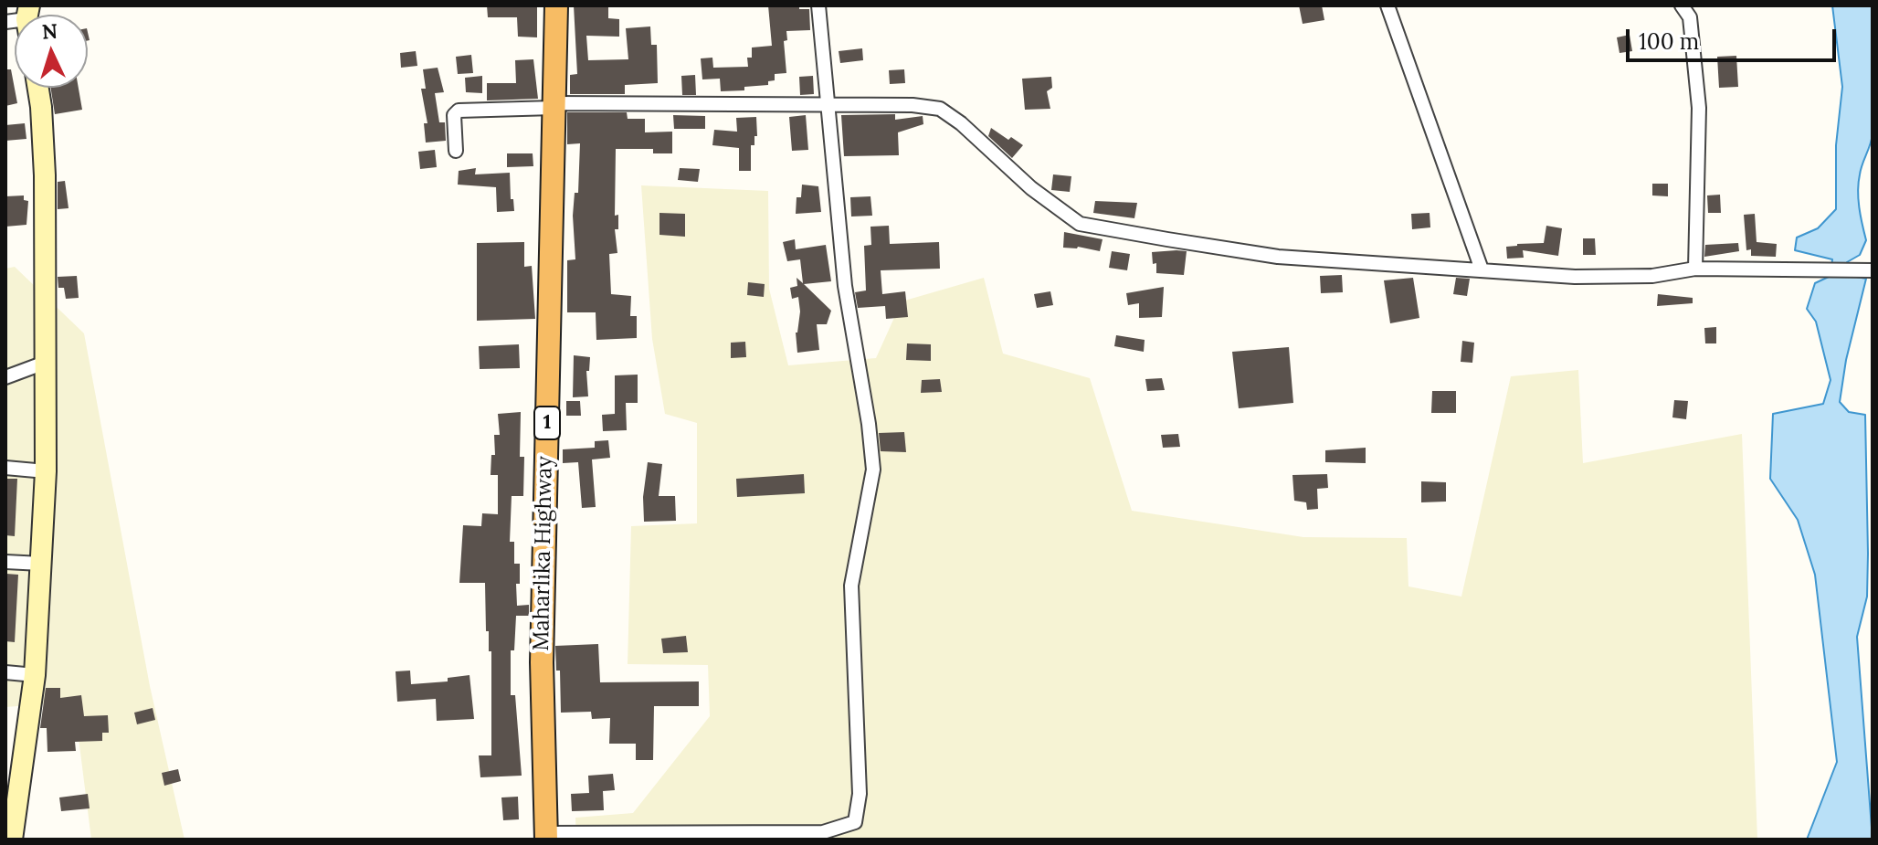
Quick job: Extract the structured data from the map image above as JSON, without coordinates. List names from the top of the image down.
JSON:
{
  "streets": {
    "highway": ["1", "Maharlika Highway"]
  },
  "scale_bar": "100 m",
  "north": "top"
}
